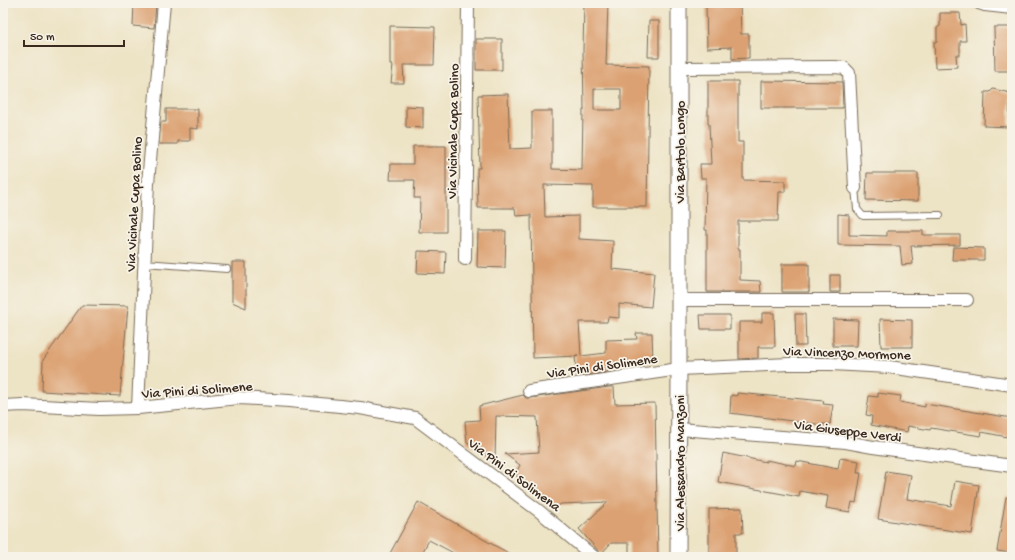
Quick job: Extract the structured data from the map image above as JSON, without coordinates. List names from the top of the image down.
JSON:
{
  "streets": {
    "street": [
      "Via Vicinale Cupa Bolino",
      "Via Bartolo Longo",
      "Via Vincenzo Mormone",
      "Via Pini di Solimene",
      "Via Giuseppe Verdi",
      "Via Alessandro Manzoni",
      "Via Pini di Solimena"
    ]
  },
  "crossings": [
    ["Via Vicinale Cupa Bolino", "Via Pini di Solimene"],
    ["Via Bartolo Longo", "Via Vincenzo Mormone"],
    ["Via Bartolo Longo", "Via Pini di Solimene"],
    ["Via Bartolo Longo", "Via Alessandro Manzoni"],
    ["Via Vincenzo Mormone", "Via Pini di Solimene"],
    ["Via Vincenzo Mormone", "Via Alessandro Manzoni"],
    ["Via Pini di Solimene", "Via Alessandro Manzoni"],
    ["Via Pini di Solimene", "Via Pini di Solimena"],
    ["Via Giuseppe Verdi", "Via Alessandro Manzoni"]
  ],
  "scale_bar": "50 m"
}
